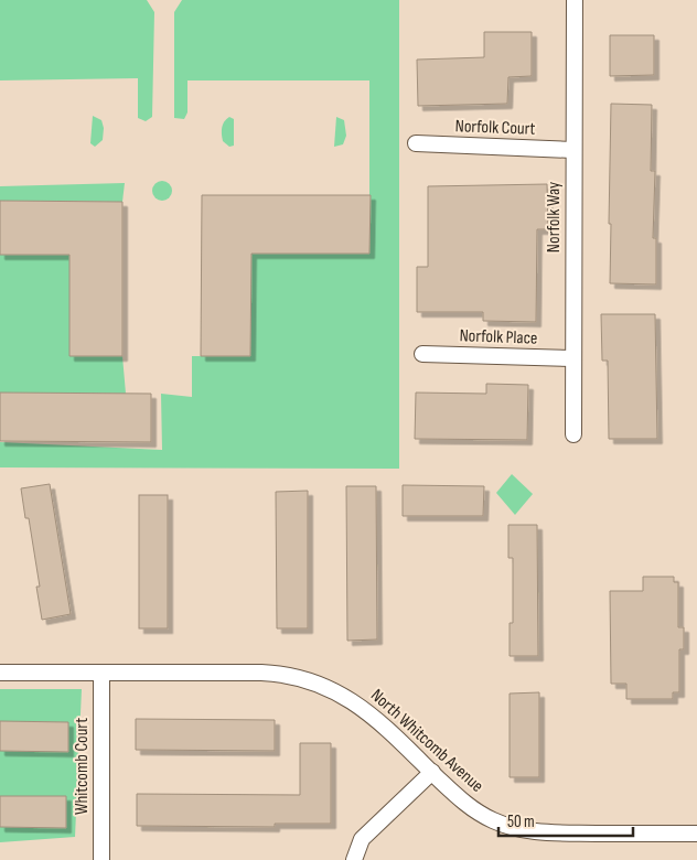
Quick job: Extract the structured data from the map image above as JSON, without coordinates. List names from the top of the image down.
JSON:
{
  "streets": {
    "street": [
      "Norfolk Court",
      "Norfolk Way",
      "Norfolk Place",
      "North Whitcomb Avenue",
      "Whitcomb Court"
    ]
  },
  "crossings": [
    ["Norfolk Court", "Norfolk Way"],
    ["Norfolk Way", "Norfolk Place"],
    ["North Whitcomb Avenue", "Whitcomb Court"]
  ],
  "scale_bar": "50 m"
}
